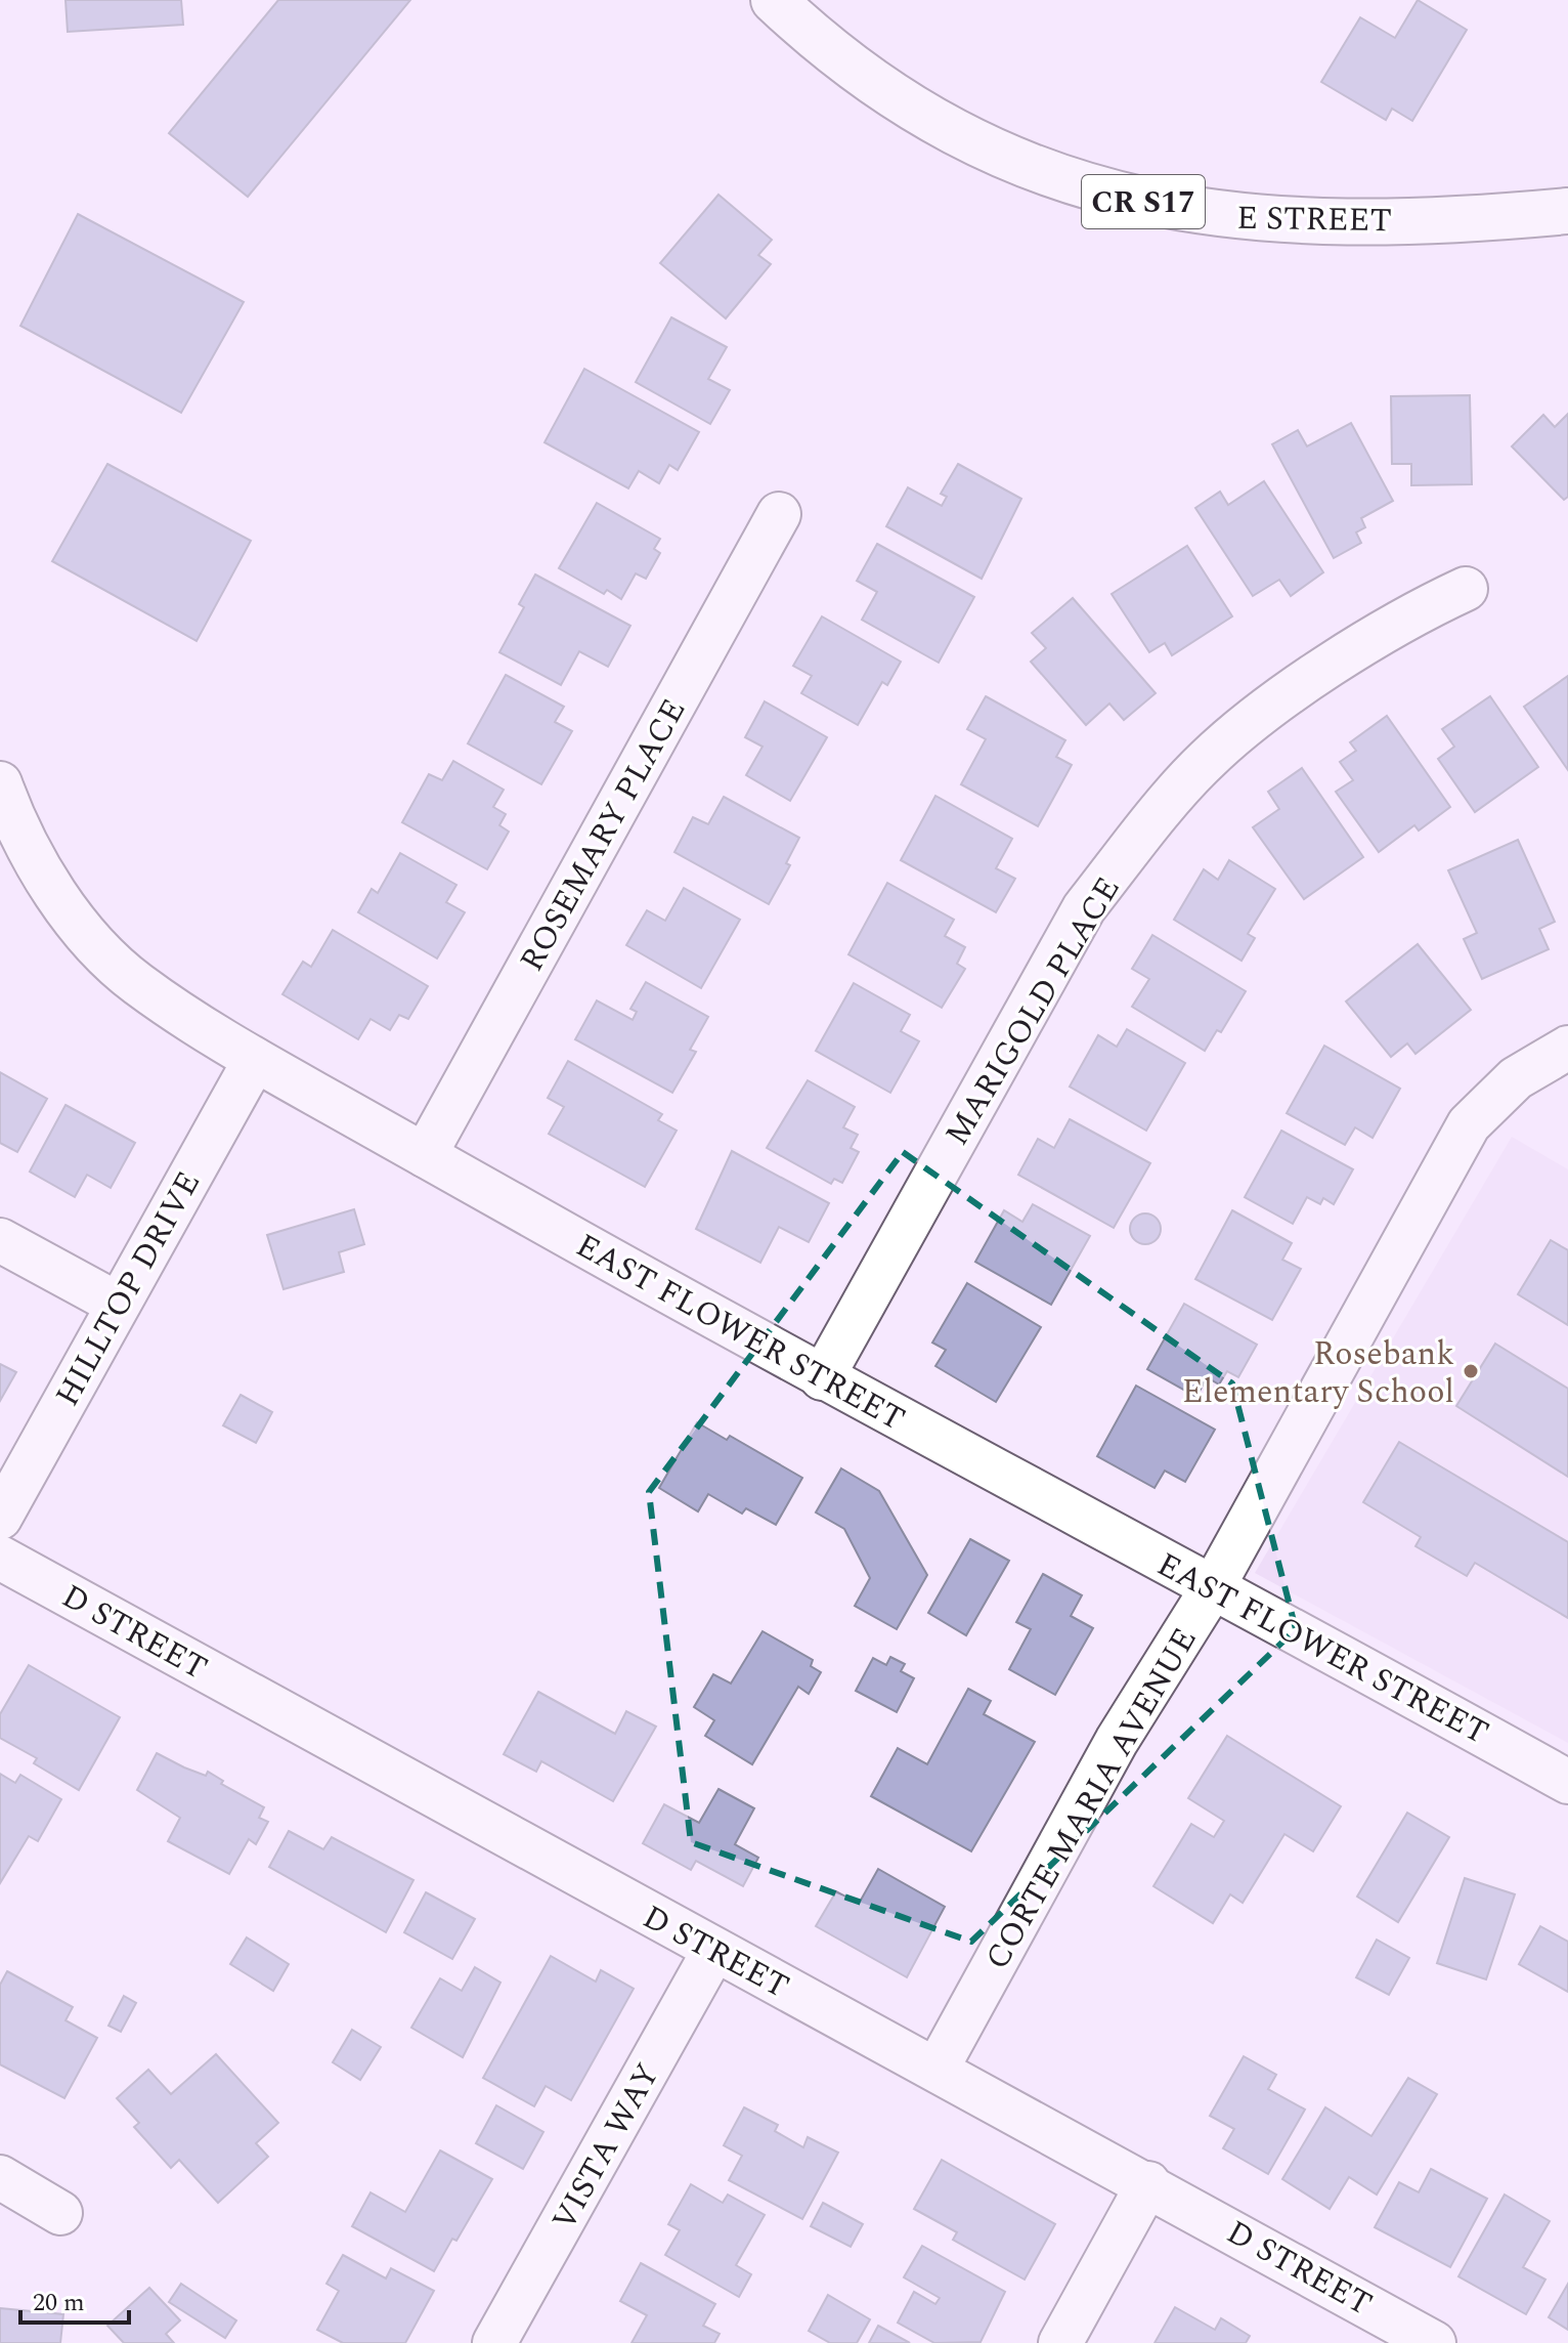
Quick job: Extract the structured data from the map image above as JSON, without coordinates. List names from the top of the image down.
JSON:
{
  "streets": {
    "main road": ["CR S17", "E STREET"],
    "street": [
      "ROSEMARY PLACE",
      "MARIGOLD PLACE",
      "HILLTOP DRIVE",
      "EAST FLOWER STREET",
      "D STREET",
      "CORTE MARIA AVENUE",
      "VISTA WAY"
    ]
  },
  "crossings": [
    ["ROSEMARY PLACE", "EAST FLOWER STREET"],
    ["MARIGOLD PLACE", "EAST FLOWER STREET"],
    ["HILLTOP DRIVE", "EAST FLOWER STREET"],
    ["EAST FLOWER STREET", "CORTE MARIA AVENUE"],
    ["D STREET", "CORTE MARIA AVENUE"],
    ["D STREET", "VISTA WAY"]
  ],
  "places": ["Rosebank Elementary School"],
  "scale_bar": "20 m"
}
